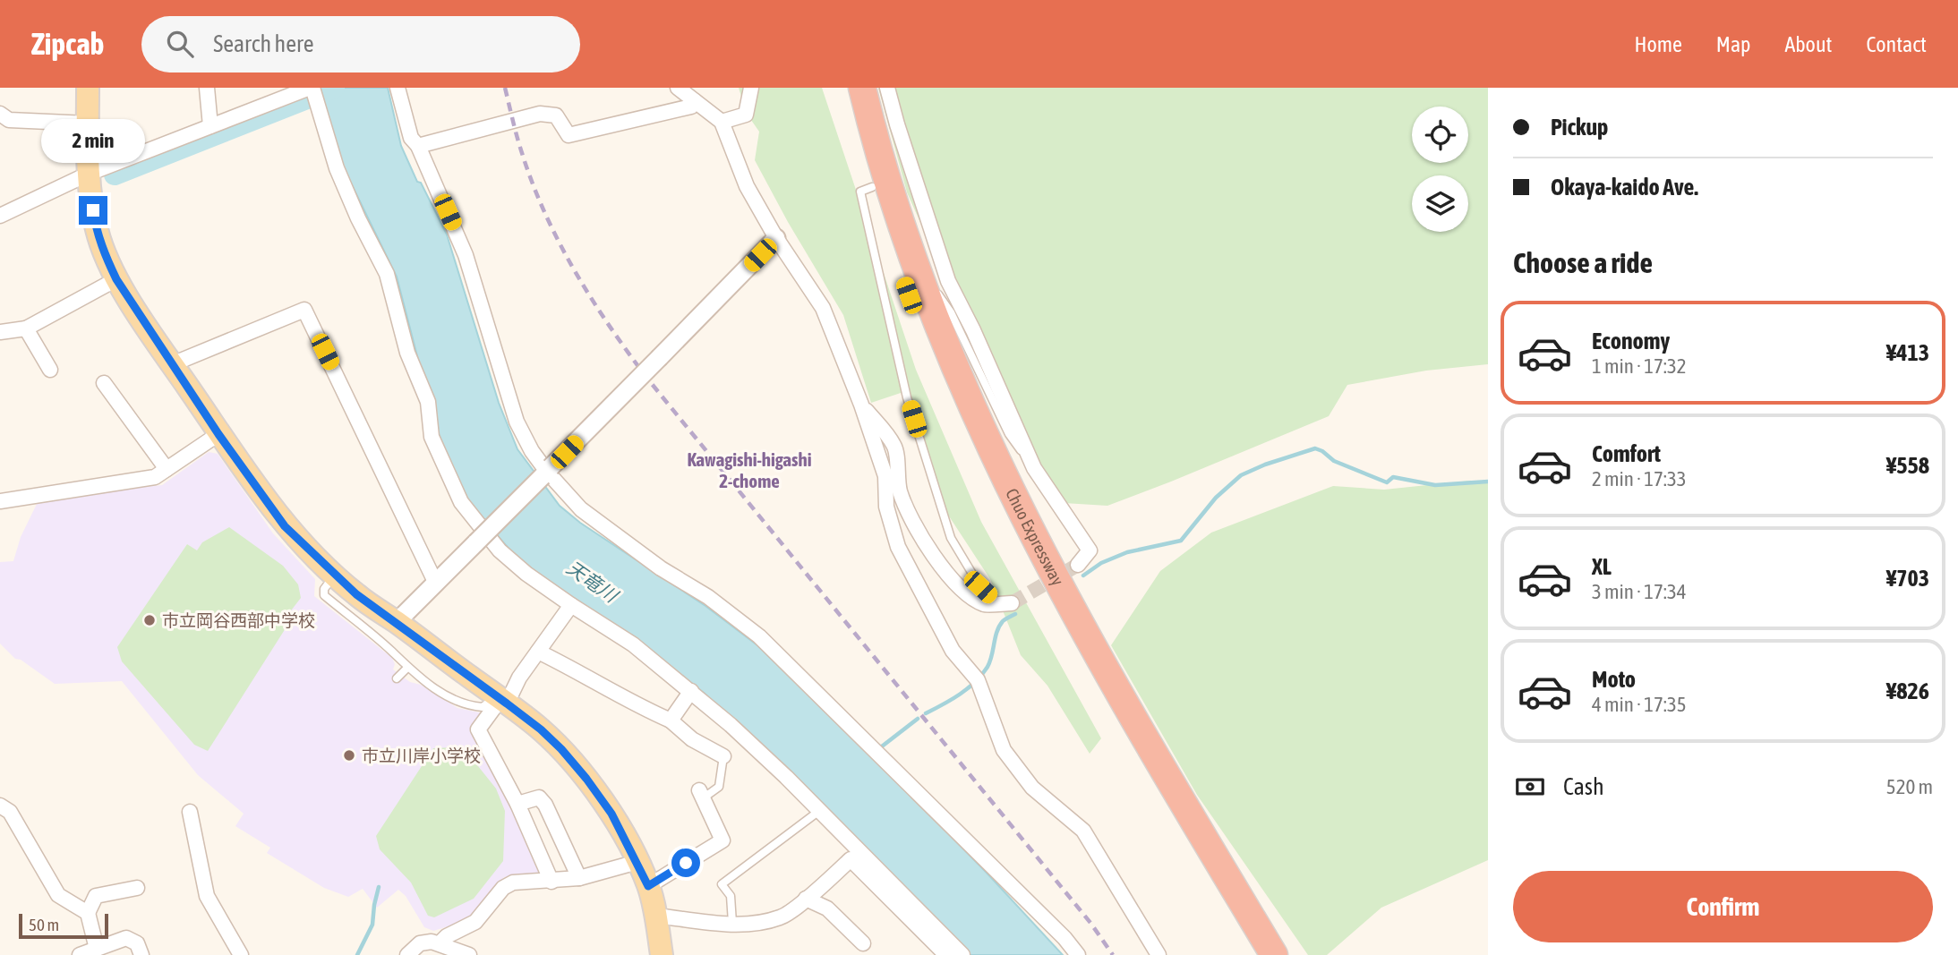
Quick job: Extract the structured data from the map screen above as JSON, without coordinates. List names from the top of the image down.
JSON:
{
  "streets": {
    "highway": ["Chuo Expressway"]
  },
  "districts": ["Kawagishi-higashi 2-chome"],
  "water": ["天竜川"],
  "places": ["市立岡谷西部中学校", "市立川岸小学校"],
  "scale_bar": "50 m",
  "page": {
    "header": "Zipcab",
    "search": "Search here",
    "nav": [
      "Home",
      "Map",
      "About",
      "Contact"
    ],
    "banner": ["Pickup", "Okaya-kaido Ave."],
    "bubble": "2 min",
    "heading": "Choose a ride",
    "list": [
      {
        "name": "Economy",
        "note": "1 min · 17:32",
        "value": "¥413"
      },
      {
        "name": "Comfort",
        "note": "2 min · 17:33",
        "value": "¥558"
      },
      {
        "name": "XL",
        "note": "3 min · 17:34",
        "value": "¥703"
      },
      {
        "name": "Moto",
        "note": "4 min · 17:35",
        "value": "¥826"
      }
    ],
    "pay": ["Cash", "520 m"],
    "buttons": "Confirm",
    "scale": "50 m"
  }
}
